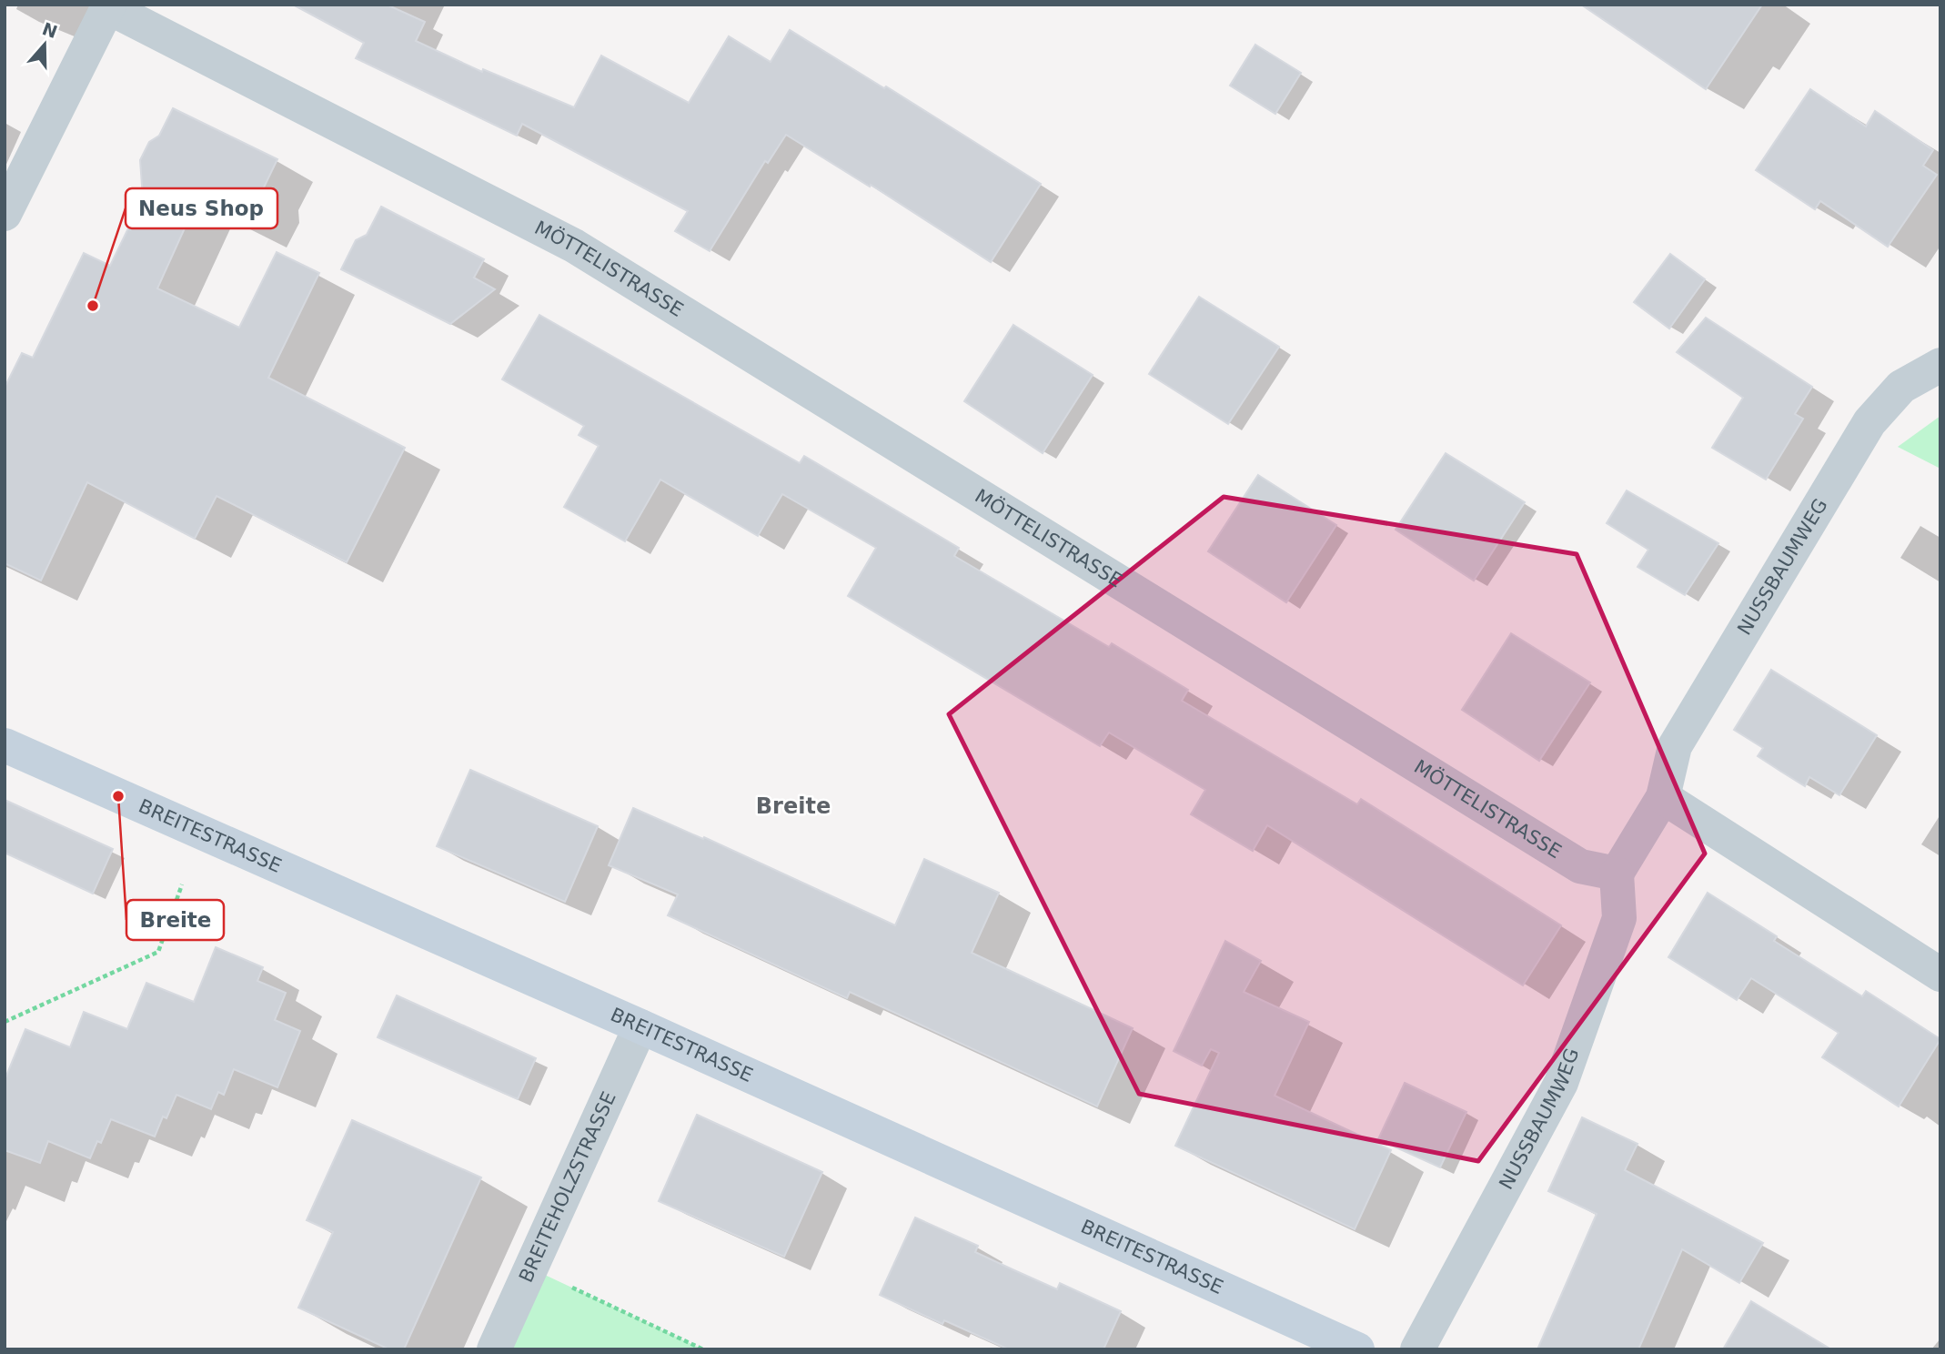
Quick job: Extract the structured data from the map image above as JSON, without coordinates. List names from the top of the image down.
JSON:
{
  "streets": {
    "main road": ["BREITESTRASSE"],
    "street": ["MÖTTELISTRASSE", "NUSSBAUMWEG", "BREITEHOLZSTRASSE"]
  },
  "crossings": [
    ["MÖTTELISTRASSE", "NUSSBAUMWEG"],
    ["BREITESTRASSE", "BREITEHOLZSTRASSE"]
  ],
  "districts": ["Breite"],
  "places": ["Neus Shop", "Breite"],
  "north": "top"
}
